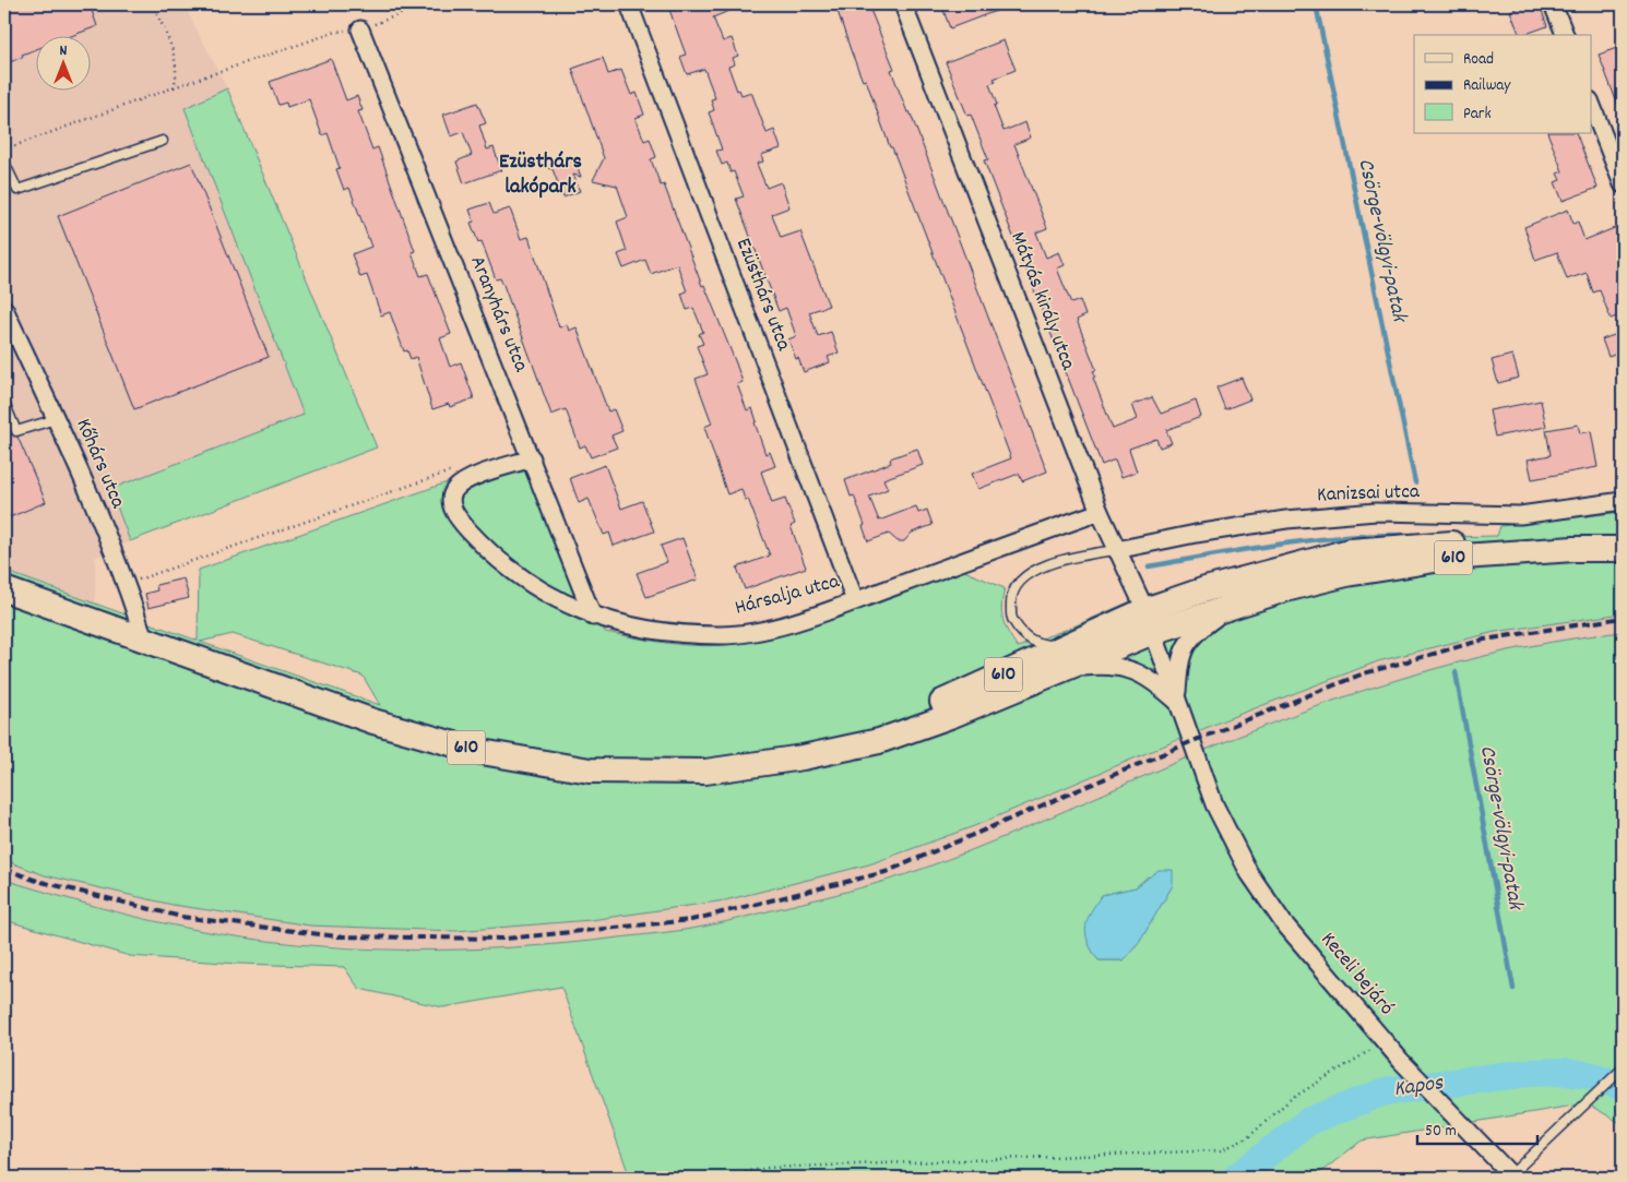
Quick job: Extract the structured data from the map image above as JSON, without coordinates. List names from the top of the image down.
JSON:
{
  "streets": {
    "main road": ["610"],
    "street": [
      "Ezüsthárs utca",
      "Mátyás király utca",
      "Aranyhárs utca",
      "Kőhárs utca",
      "Kanizsai utca",
      "Hársalja utca",
      "Keceli bejáró"
    ]
  },
  "crossings": [
    ["Ezüsthárs utca", "Hársalja utca"],
    ["Mátyás király utca", "Kanizsai utca"],
    ["Mátyás király utca", "610"],
    ["Mátyás király utca", "Hársalja utca"],
    ["Mátyás király utca", "Keceli bejáró"],
    ["Aranyhárs utca", "Hársalja utca"],
    ["Kőhárs utca", "610"],
    ["Kanizsai utca", "610"],
    ["Kanizsai utca", "Keceli bejáró"],
    ["610", "Keceli bejáró"]
  ],
  "districts": ["Ezüsthárs lakópark"],
  "water": ["Csörge-völgyi-patak", "Kapos"],
  "legend": ["Road", "Railway", "Park"],
  "scale_bar": "50 m",
  "north": "top"
}
